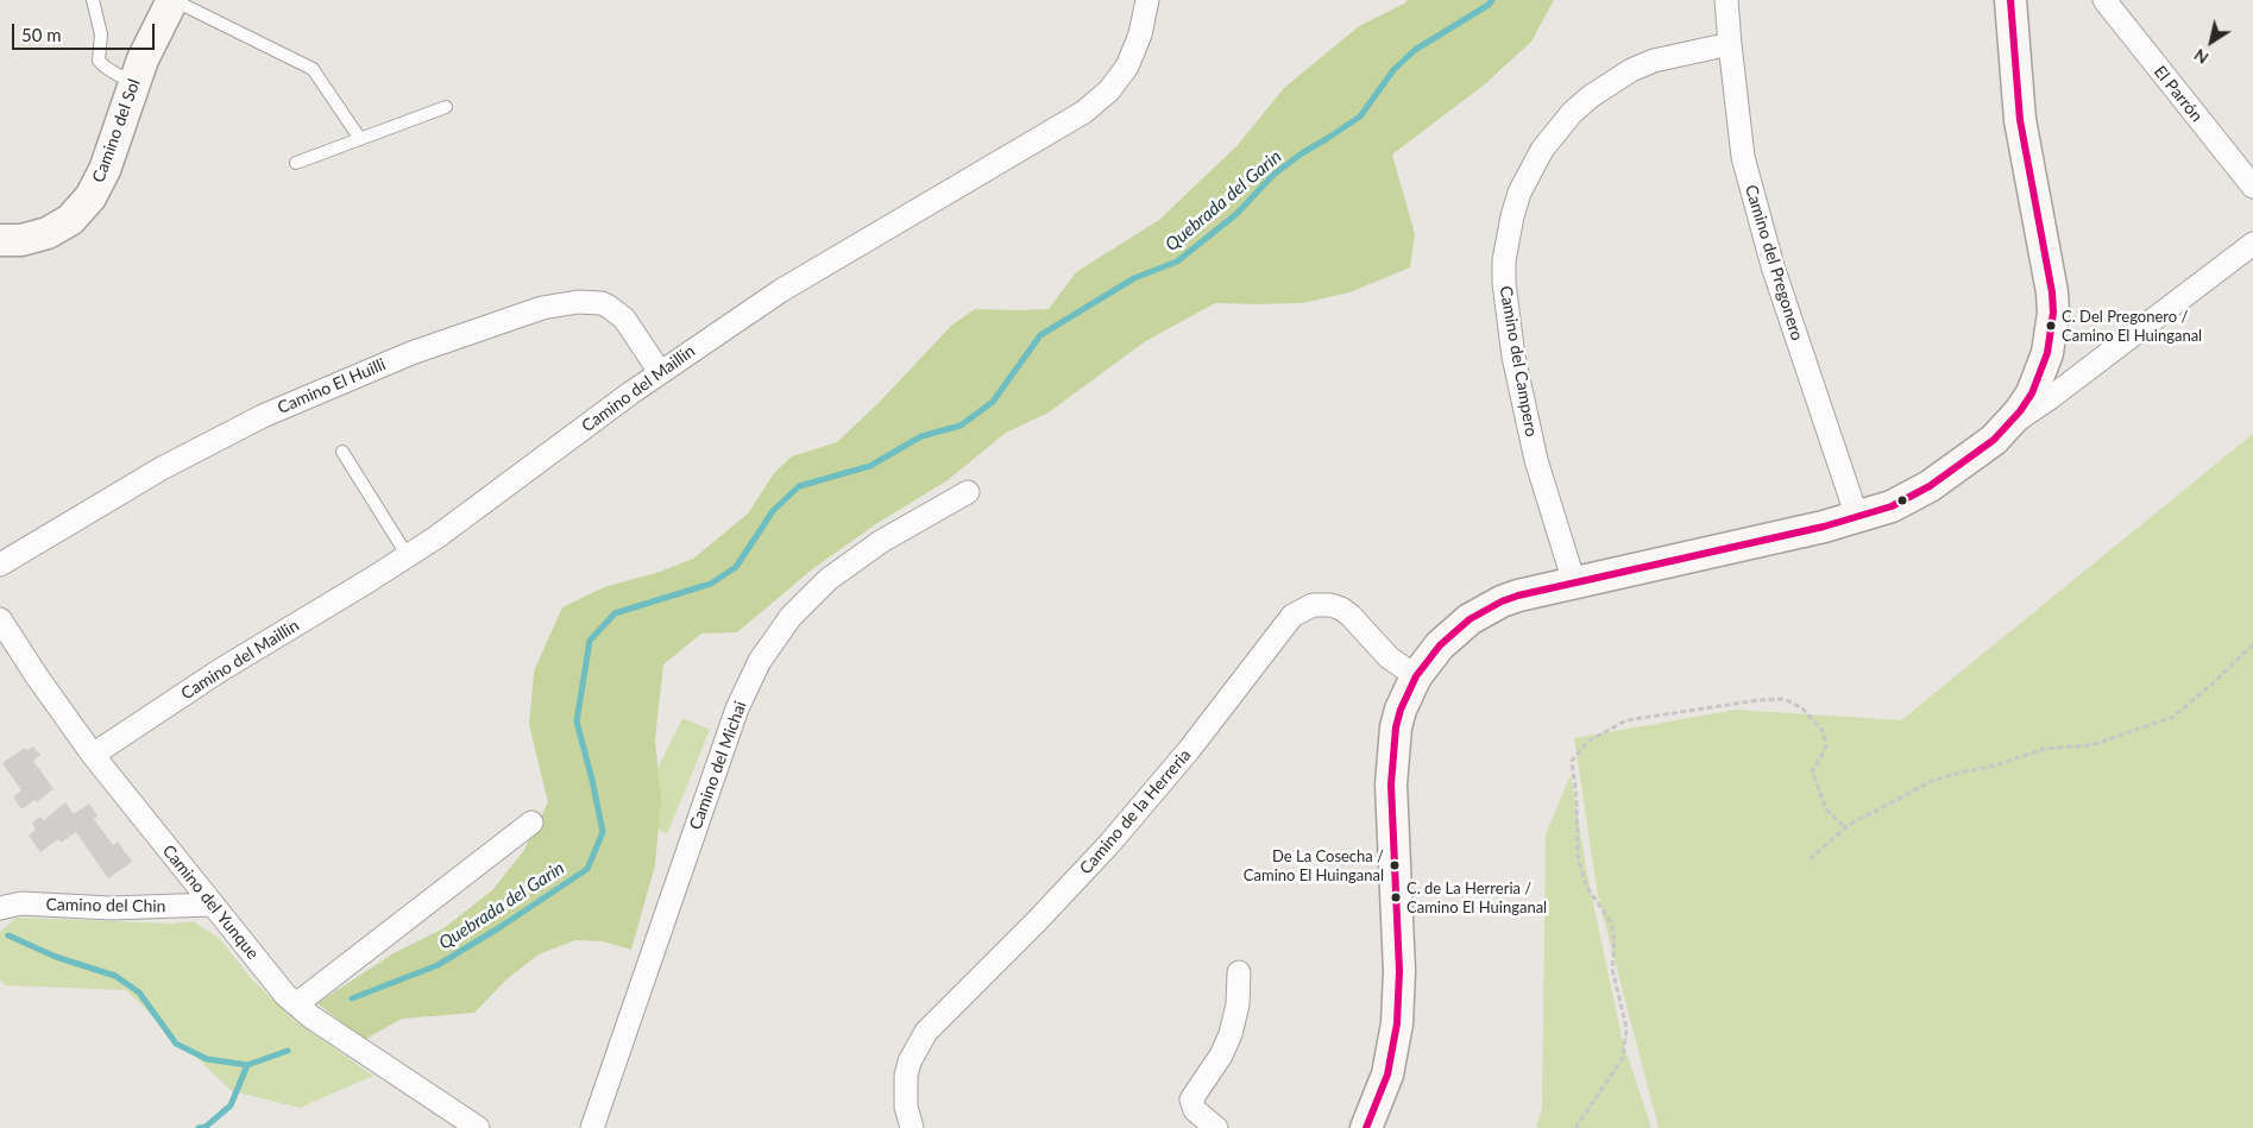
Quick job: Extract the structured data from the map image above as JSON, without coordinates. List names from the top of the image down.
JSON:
{
  "streets": {
    "street": [
      "El Parrón",
      "Camino del Sol",
      "Camino del Pregonero",
      "Camino del Campero",
      "Camino El Huilli",
      "Camino del Maillin",
      "Camino del Michai",
      "Camino de la Herreria",
      "Camino del Yunque",
      "Camino del Chin"
    ]
  },
  "crossings": [
    ["Camino del Pregonero", "Camino del Campero"],
    ["Camino El Huilli", "Camino del Maillin"],
    ["Camino del Maillin", "Camino del Yunque"],
    ["Camino del Yunque", "Camino del Chin"]
  ],
  "water": ["Quebrada del Garin"],
  "places": ["C. Del Pregonero / Camino El Huinganal", "De La Cosecha / Camino El Huinganal", "C. de La Herreria / Camino El Huinganal"],
  "scale_bar": "50 m",
  "north": "bottom left"
}
